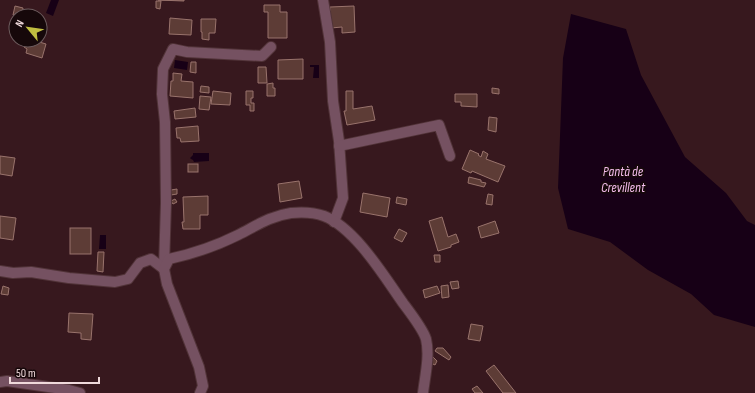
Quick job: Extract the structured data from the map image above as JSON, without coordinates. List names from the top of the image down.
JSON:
{
  "water": ["Pantà de Crevillent"],
  "scale_bar": "50 m",
  "north": "top left"
}
